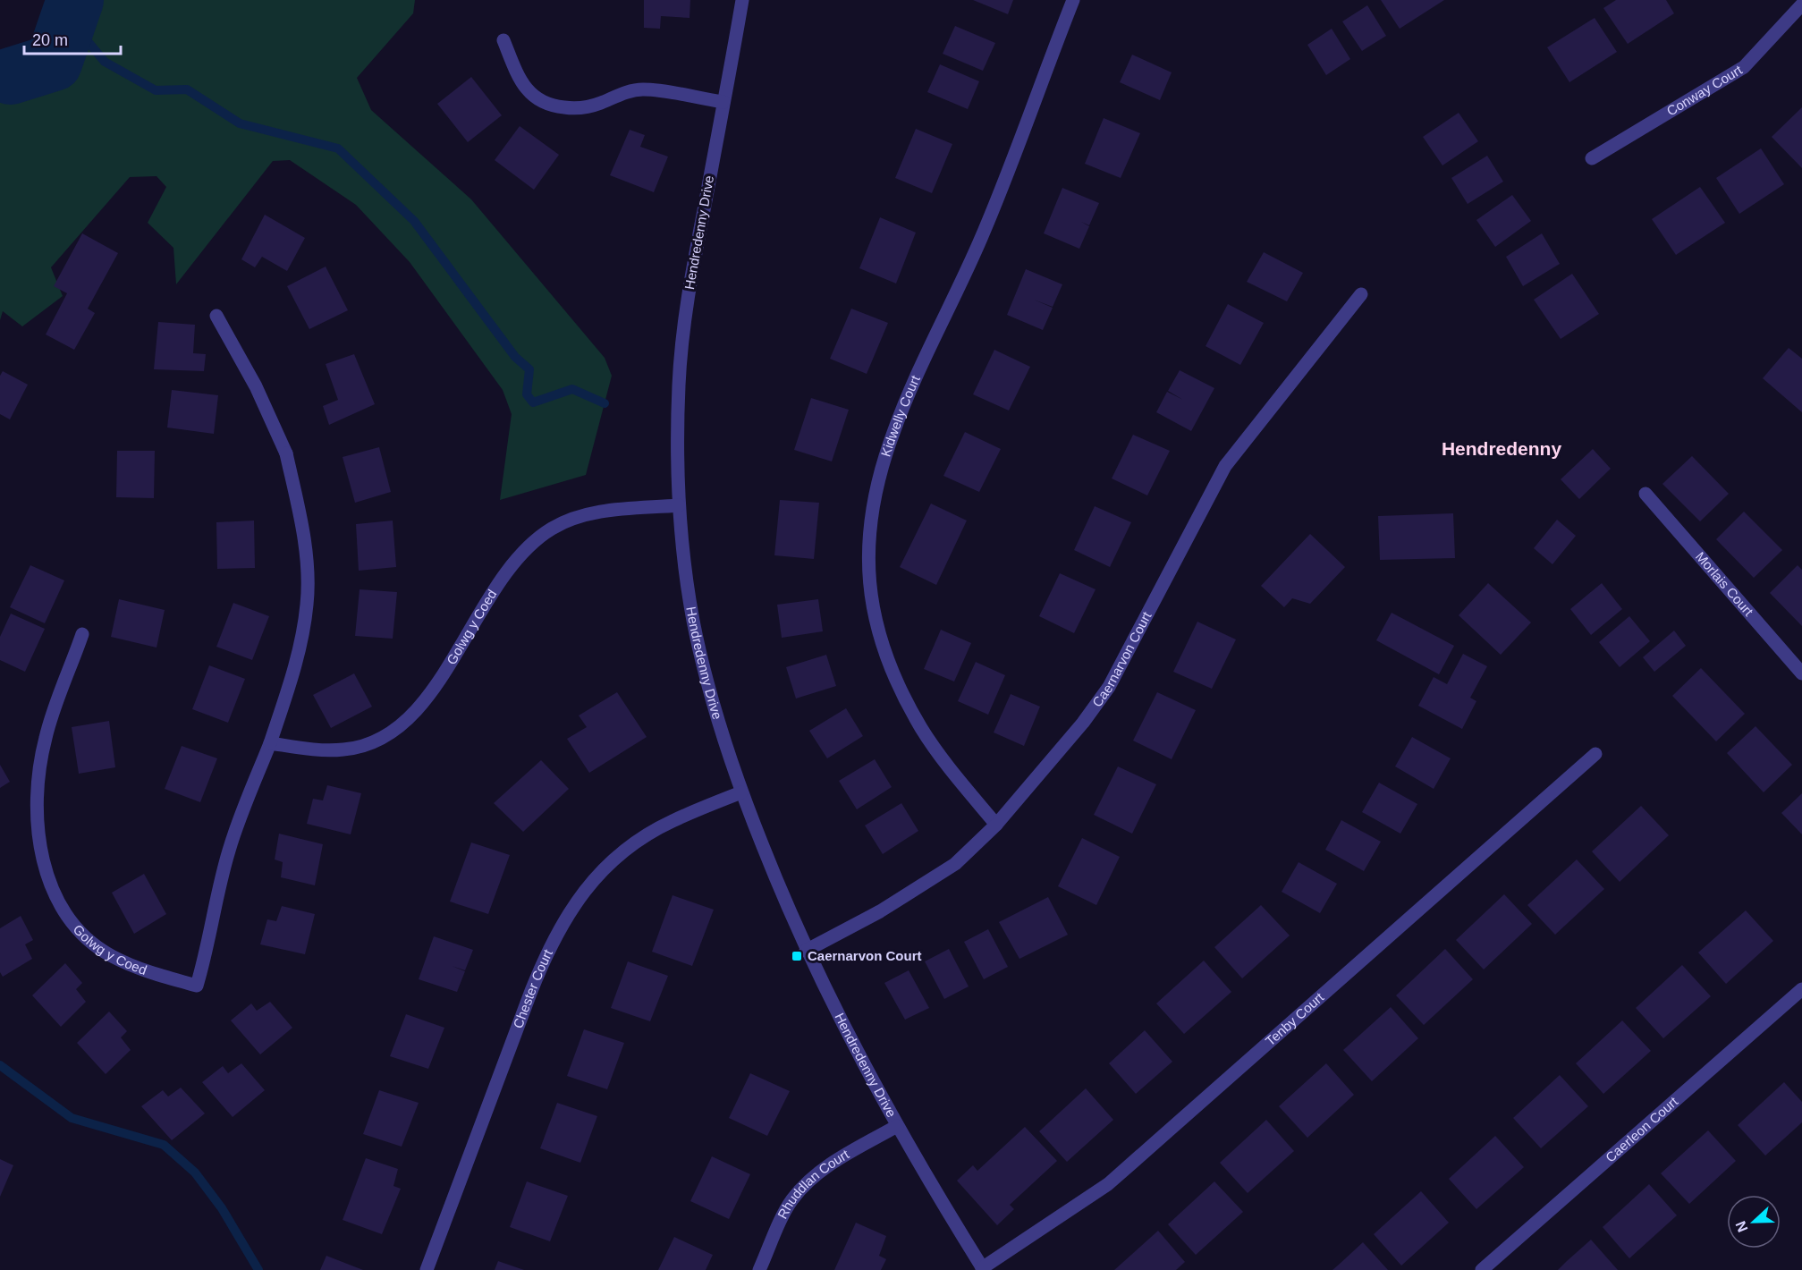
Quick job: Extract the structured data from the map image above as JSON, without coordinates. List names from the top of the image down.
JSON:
{
  "streets": {
    "street": [
      "Conway Court",
      "Hendredenny Drive",
      "Kidwelly Court",
      "Morlais Court",
      "Golwg y Coed",
      "Caernarvon Court",
      "Chester Court",
      "Tenby Court",
      "Caerleon Court",
      "Rhuddlan Court"
    ]
  },
  "crossings": [
    ["Hendredenny Drive", "Golwg y Coed"],
    ["Hendredenny Drive", "Caernarvon Court"],
    ["Hendredenny Drive", "Chester Court"],
    ["Hendredenny Drive", "Tenby Court"],
    ["Hendredenny Drive", "Rhuddlan Court"],
    ["Kidwelly Court", "Caernarvon Court"]
  ],
  "districts": ["Hendredenny"],
  "places": {
    "transit": ["Caernarvon Court"]
  },
  "scale_bar": "20 m",
  "north": "left"
}
